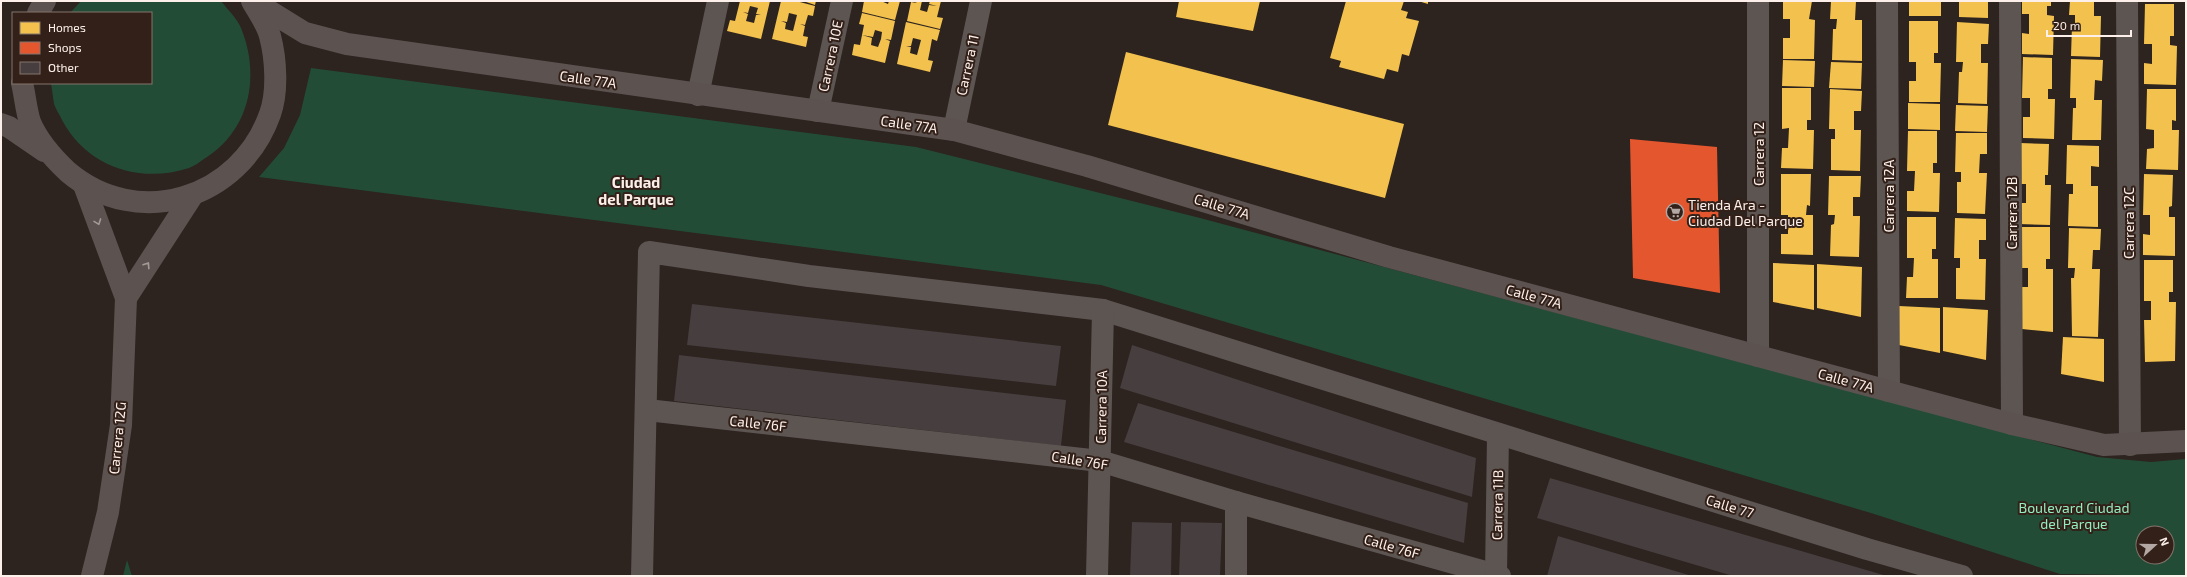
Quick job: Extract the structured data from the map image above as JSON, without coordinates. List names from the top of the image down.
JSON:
{
  "streets": {
    "street": [
      "Carrera 10E",
      "Carrera 11",
      "Calle 77A",
      "Carrera 12",
      "Carrera 12A",
      "Carrera 12B",
      "Carrera 12C",
      "Carrera 10A",
      "Calle 76F",
      "Carrera 12G",
      "Carrera 11B",
      "Calle 77"
    ]
  },
  "crossings": [
    ["Carrera 10E", "Calle 77A"],
    ["Carrera 11", "Calle 77A"],
    ["Calle 77A", "Carrera 12"],
    ["Calle 77A", "Carrera 12A"],
    ["Calle 77A", "Carrera 12B"],
    ["Calle 77A", "Carrera 12C"],
    ["Carrera 10A", "Calle 76F"],
    ["Carrera 10A", "Calle 77"],
    ["Calle 76F", "Carrera 11B"],
    ["Calle 76F", "Calle 77"],
    ["Carrera 11B", "Calle 77"]
  ],
  "districts": ["Ciudad del Parque"],
  "parks": ["Boulevard Ciudad del Parque"],
  "places": {
    "supermarket": ["Tienda Ara - Ciudad Del Parque"]
  },
  "legend": ["Homes", "Shops", "Other"],
  "scale_bar": "20 m",
  "north": "right"
}
